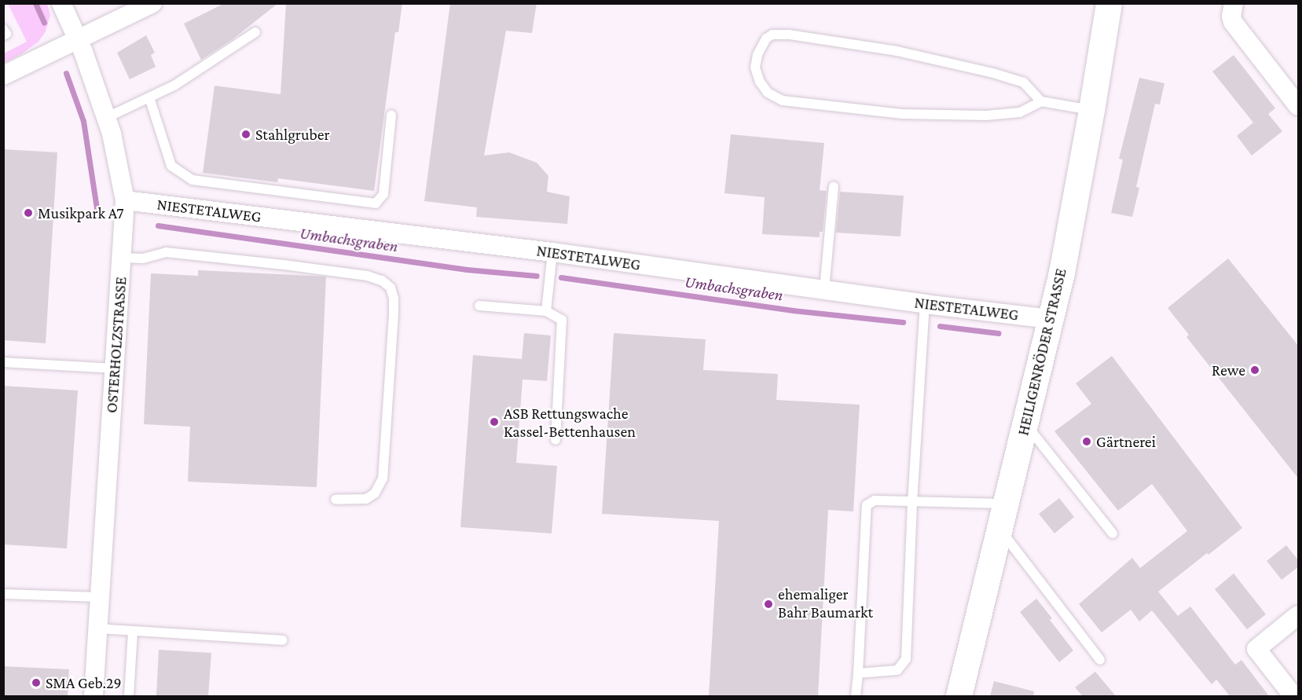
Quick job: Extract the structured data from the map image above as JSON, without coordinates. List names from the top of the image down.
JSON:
{
  "streets": {
    "street": ["NIESTETALWEG", "OSTERHOLZSTRASSE", "HEILIGENRÖDER STRASSE"]
  },
  "crossings": [
    ["NIESTETALWEG", "OSTERHOLZSTRASSE"],
    ["NIESTETALWEG", "HEILIGENRÖDER STRASSE"]
  ],
  "water": ["Umbachsgraben"],
  "places": [
    "Stahlgruber",
    "Musikpark A7",
    "Rewe",
    "ASB Rettungswache Kassel-Bettenhausen",
    "Gärtnerei",
    "ehemaliger Bahr Baumarkt",
    "SMA Geb.29"
  ]
}
